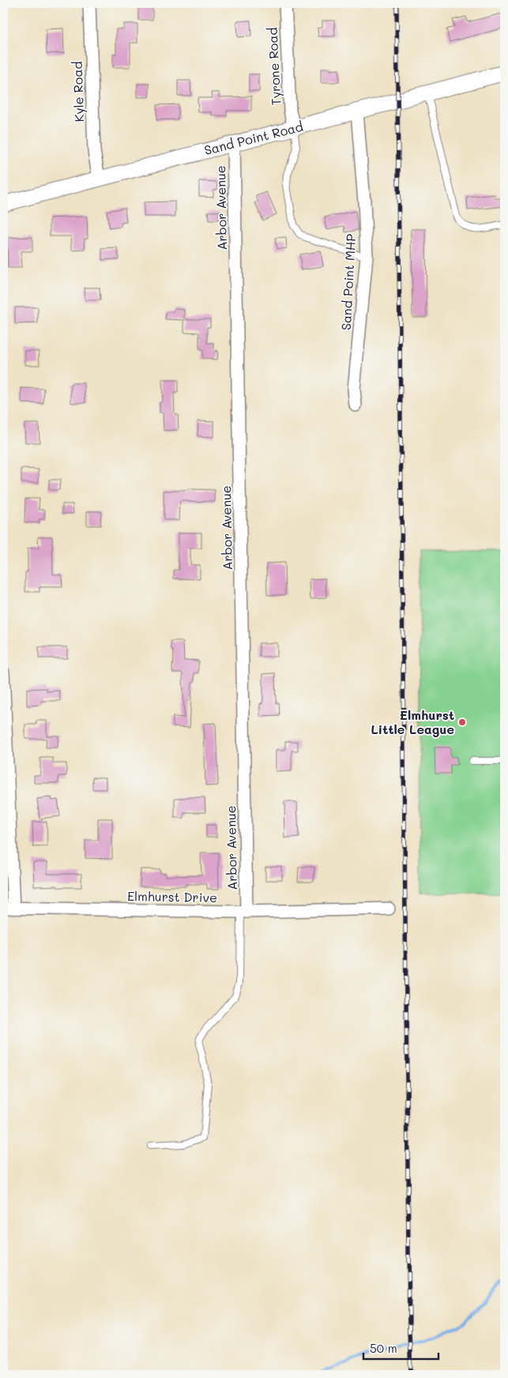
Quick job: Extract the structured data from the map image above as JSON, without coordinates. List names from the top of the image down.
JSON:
{
  "streets": {
    "street": [
      "Tyrone Road",
      "Kyle Road",
      "Sand Point Road",
      "Arbor Avenue",
      "Sand Point MHP",
      "Elmhurst Drive"
    ]
  },
  "crossings": [
    ["Tyrone Road", "Sand Point Road"],
    ["Kyle Road", "Sand Point Road"],
    ["Sand Point Road", "Arbor Avenue"],
    ["Sand Point Road", "Sand Point MHP"],
    ["Arbor Avenue", "Elmhurst Drive"]
  ],
  "places": ["Elmhurst Little League"],
  "scale_bar": "50 m"
}
